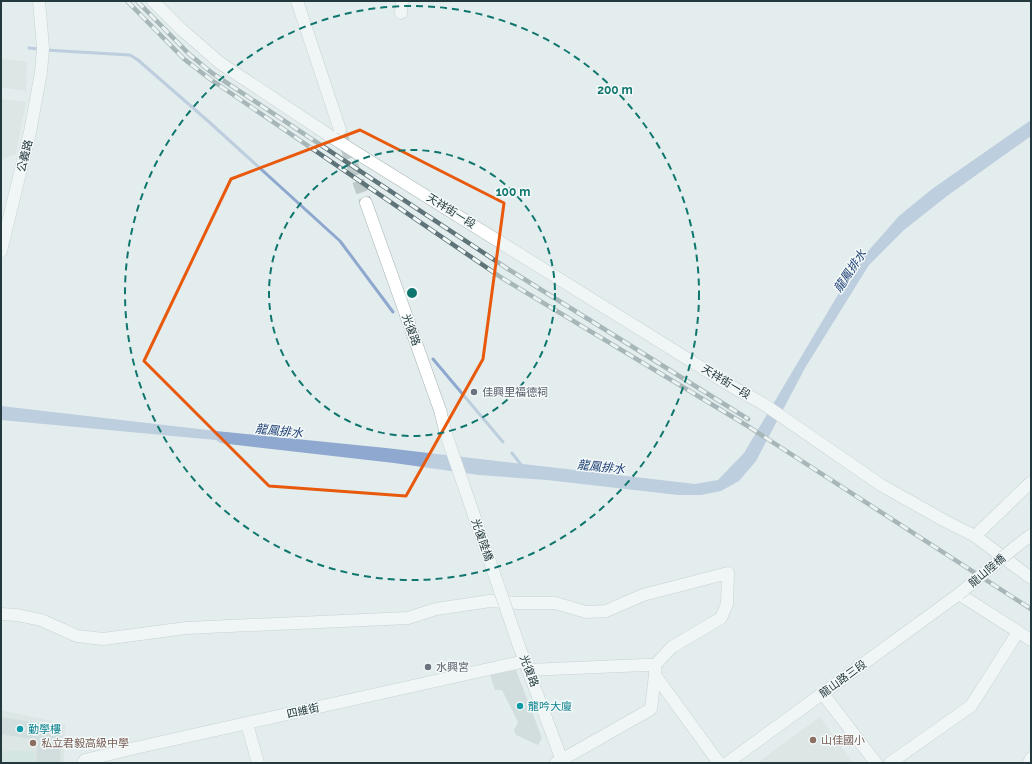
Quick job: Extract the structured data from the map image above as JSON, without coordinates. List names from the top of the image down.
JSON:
{
  "streets": {
    "street": [
      "公義路",
      "天祥街一段",
      "光復路",
      "光復陸橋",
      "龍山陸橋",
      "龍山路三段",
      "四維街"
    ]
  },
  "crossings": [
    ["光復路", "光復陸橋"],
    ["光復路", "四維街"],
    ["龍山陸橋", "龍山路三段"]
  ],
  "water": ["龍鳳排水"],
  "places": [
    "佳興里福德祠",
    "水興宮",
    "龍吟大廈",
    "勤學樓",
    "山佳國小",
    "私立君毅高級中學"
  ],
  "rings": ["200 m", "100 m"]
}
